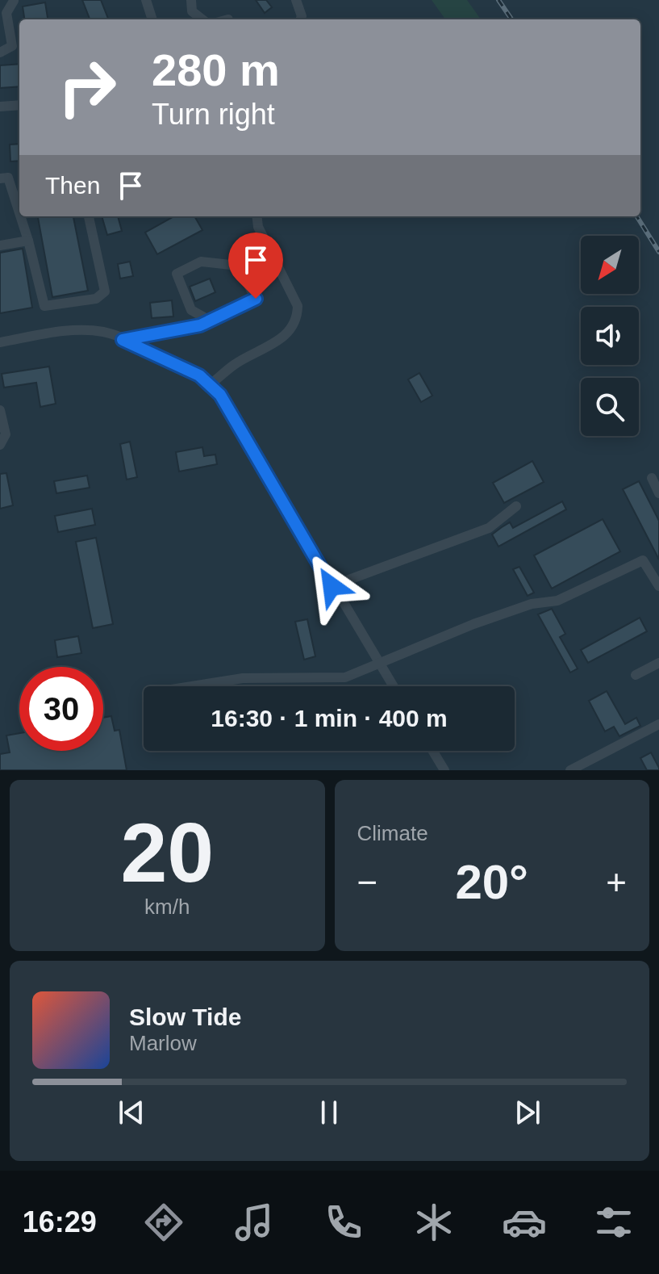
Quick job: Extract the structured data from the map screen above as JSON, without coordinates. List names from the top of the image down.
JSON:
{
  "north": "bottom left",
  "page": {
    "turn": ["280 m", "Turn right"],
    "then": "Then",
    "limit": "30",
    "trip": "16:30 · 1 min · 400 m",
    "tile": [
      ["20", "km/h"],
      "Climate"
    ],
    "heat": ["−", "20°", "+"],
    "song": ["Slow Tide", "Marlow"],
    "tabs": "16:29"
  }
}
